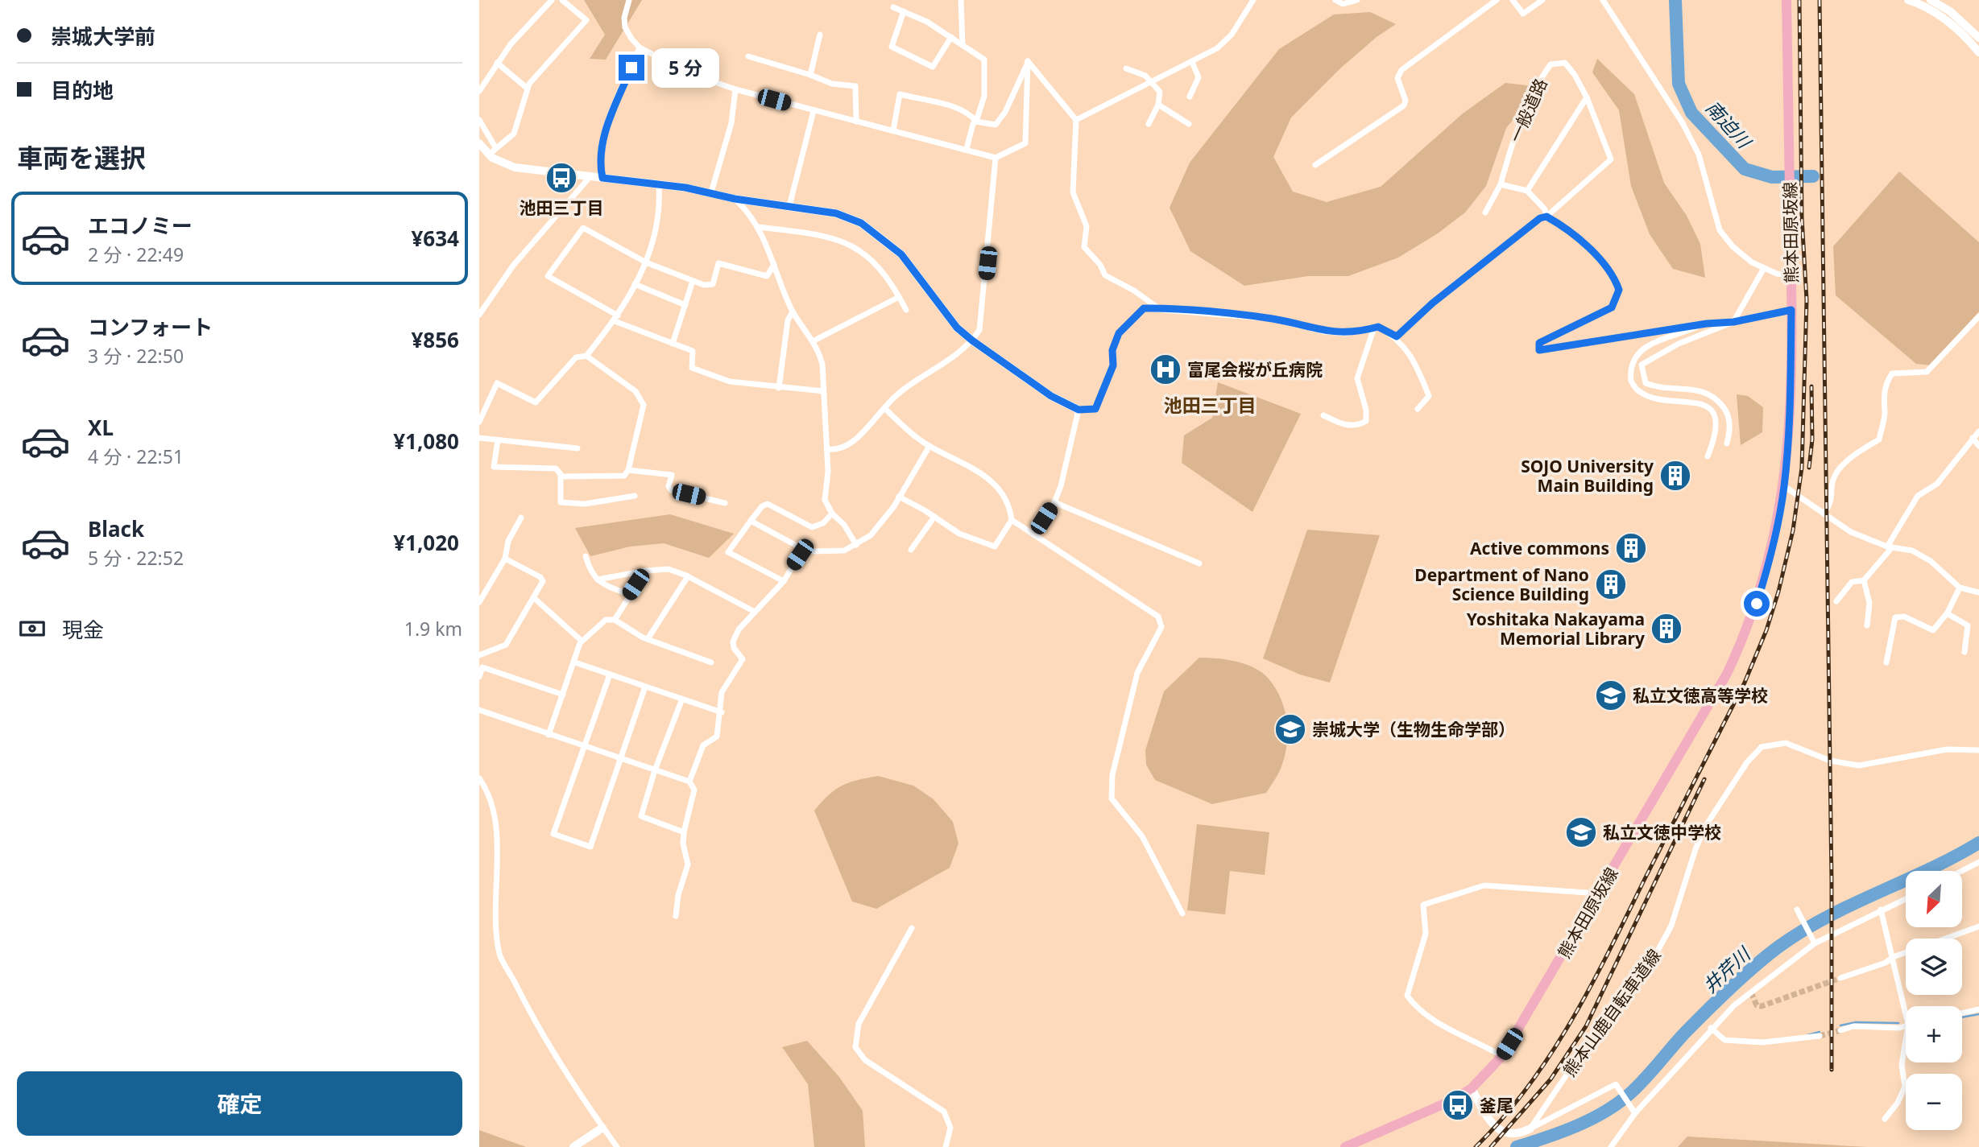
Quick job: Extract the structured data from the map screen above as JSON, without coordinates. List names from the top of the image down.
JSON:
{
  "streets": {
    "main road": ["熊本田原坂線"],
    "street": ["一般道路", "熊本山鹿自転車道線"]
  },
  "districts": ["池田三丁目"],
  "water": ["南迫川", "井芹川"],
  "places": {
    "bus stop": ["池田三丁目", "釜尾"],
    "hospital": ["富尾会桜が丘病院"],
    "building": [
      "SOJO University Main Building",
      "Active commons",
      "Department of Nano Science Building",
      "Yoshitaka Nakayama Memorial Library"
    ],
    "school or university": ["私立文徳高等学校", "崇城大学（生物生命学部）", "私立文徳中学校"]
  },
  "north": "bottom left",
  "page": {
    "banner": ["崇城大学前", "目的地"],
    "bubble": "5 分",
    "heading": "車両を選択",
    "list": [
      {
        "name": "エコノミー",
        "note": "2 分 · 22:49",
        "value": "¥634"
      },
      {
        "name": "コンフォート",
        "note": "3 分 · 22:50",
        "value": "¥856"
      },
      {
        "name": "XL",
        "note": "4 分 · 22:51",
        "value": "¥1,080"
      },
      {
        "name": "Black",
        "note": "5 分 · 22:52",
        "value": "¥1,020"
      }
    ],
    "pay": ["現金", "1.9 km"],
    "map_buttons": ["+", "−"],
    "buttons": "確定"
  }
}
